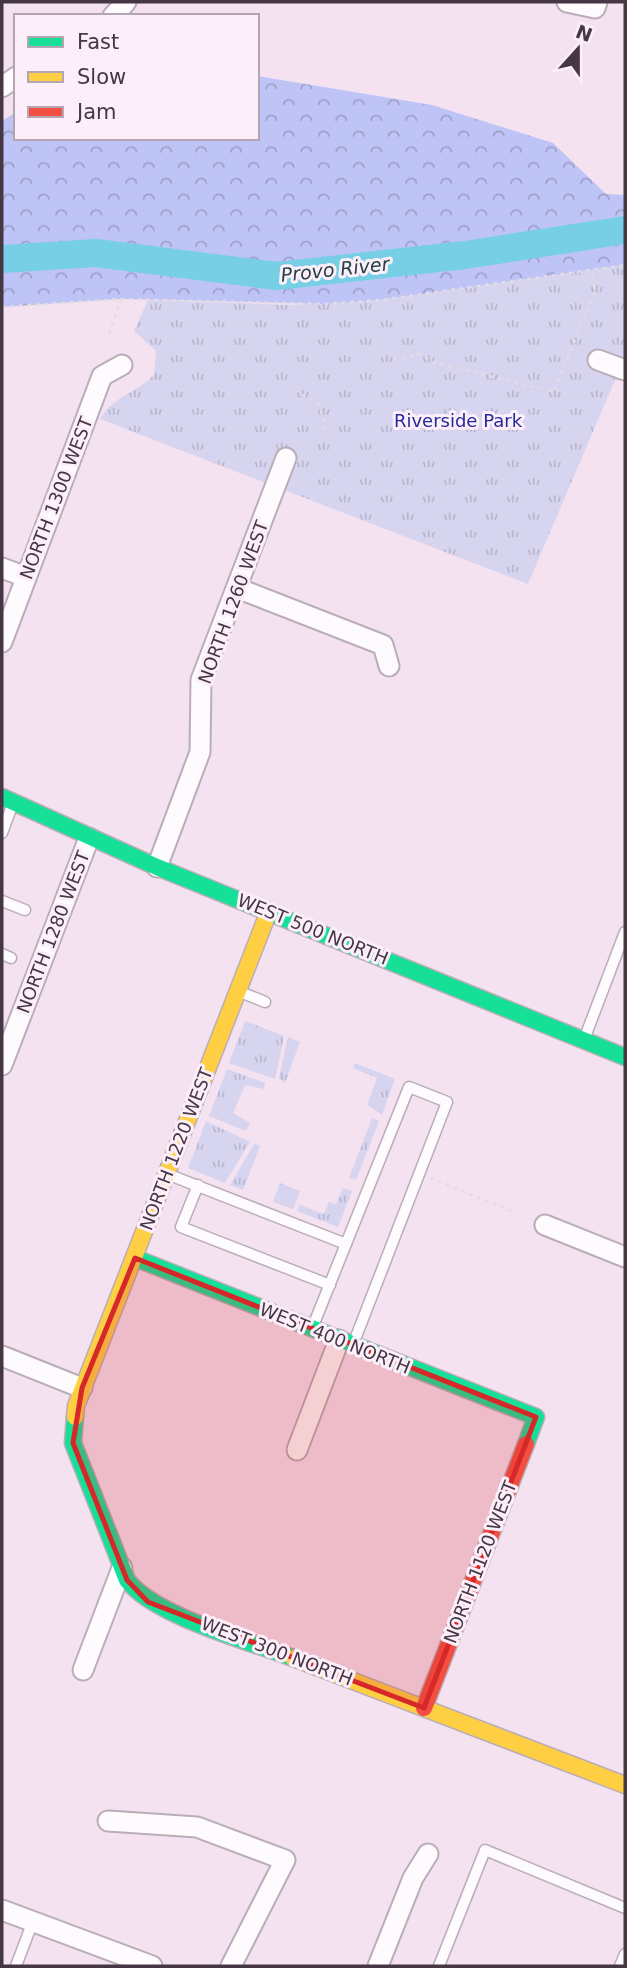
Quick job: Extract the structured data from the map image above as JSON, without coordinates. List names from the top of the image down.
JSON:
{
  "streets": {
    "street": [
      "NORTH 1300 WEST",
      "NORTH 1260 WEST",
      "WEST 500 NORTH",
      "NORTH 1280 WEST",
      "NORTH 1220 WEST",
      "WEST 400 NORTH",
      "NORTH 1120 WEST",
      "WEST 300 NORTH"
    ]
  },
  "crossings": [
    ["NORTH 1260 WEST", "WEST 500 NORTH"],
    ["WEST 500 NORTH", "NORTH 1280 WEST"],
    ["WEST 500 NORTH", "NORTH 1220 WEST"],
    ["NORTH 1220 WEST", "WEST 400 NORTH"],
    ["NORTH 1220 WEST", "WEST 300 NORTH"],
    ["WEST 400 NORTH", "NORTH 1120 WEST"],
    ["NORTH 1120 WEST", "WEST 300 NORTH"]
  ],
  "water": ["Provo River"],
  "parks": ["Riverside Park"],
  "legend": ["Fast", "Slow", "Jam"],
  "north": "top"
}
